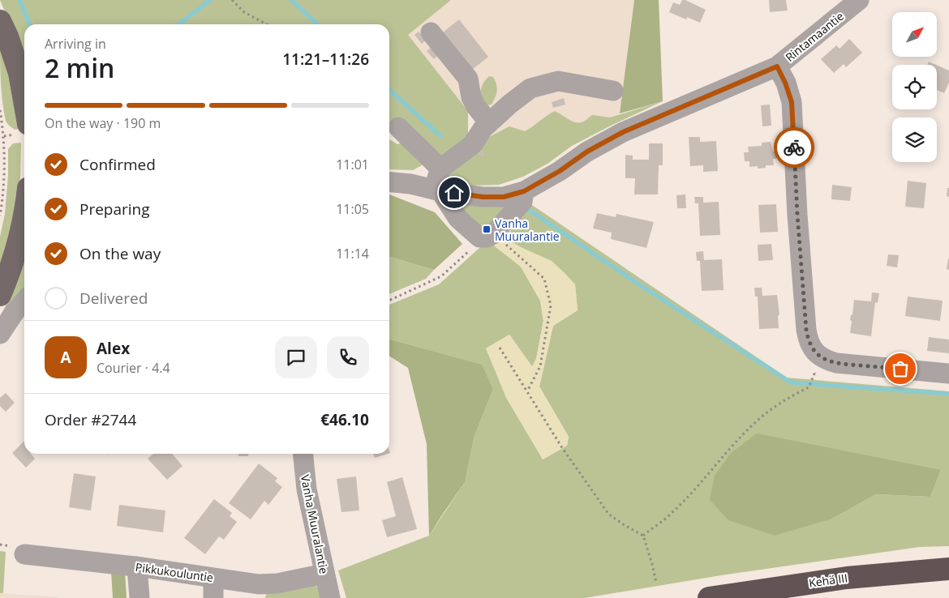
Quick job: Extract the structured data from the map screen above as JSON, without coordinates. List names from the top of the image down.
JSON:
{
  "streets": {
    "highway": ["Kehä III"],
    "street": ["Rintamaantie", "Vanha Muuralantie", "Pikkukouluntie"]
  },
  "crossings": [
    ["Vanha Muuralantie", "Pikkukouluntie"]
  ],
  "places": {
    "transit": ["Vanha Muuralantie"]
  },
  "north": "top right",
  "page": {
    "heading": ["2 min", "Arriving in", "11:21–11:26"],
    "panel": [
      "Alex",
      "Courier · 4.4",
      "Order #2744",
      "€46.10"
    ],
    "bar": "On the way · 190 m",
    "list": [
      ["Confirmed", "11:01"],
      ["Preparing", "11:05"],
      ["On the way", "11:14"],
      "Delivered"
    ],
    "round": "A"
  }
}
